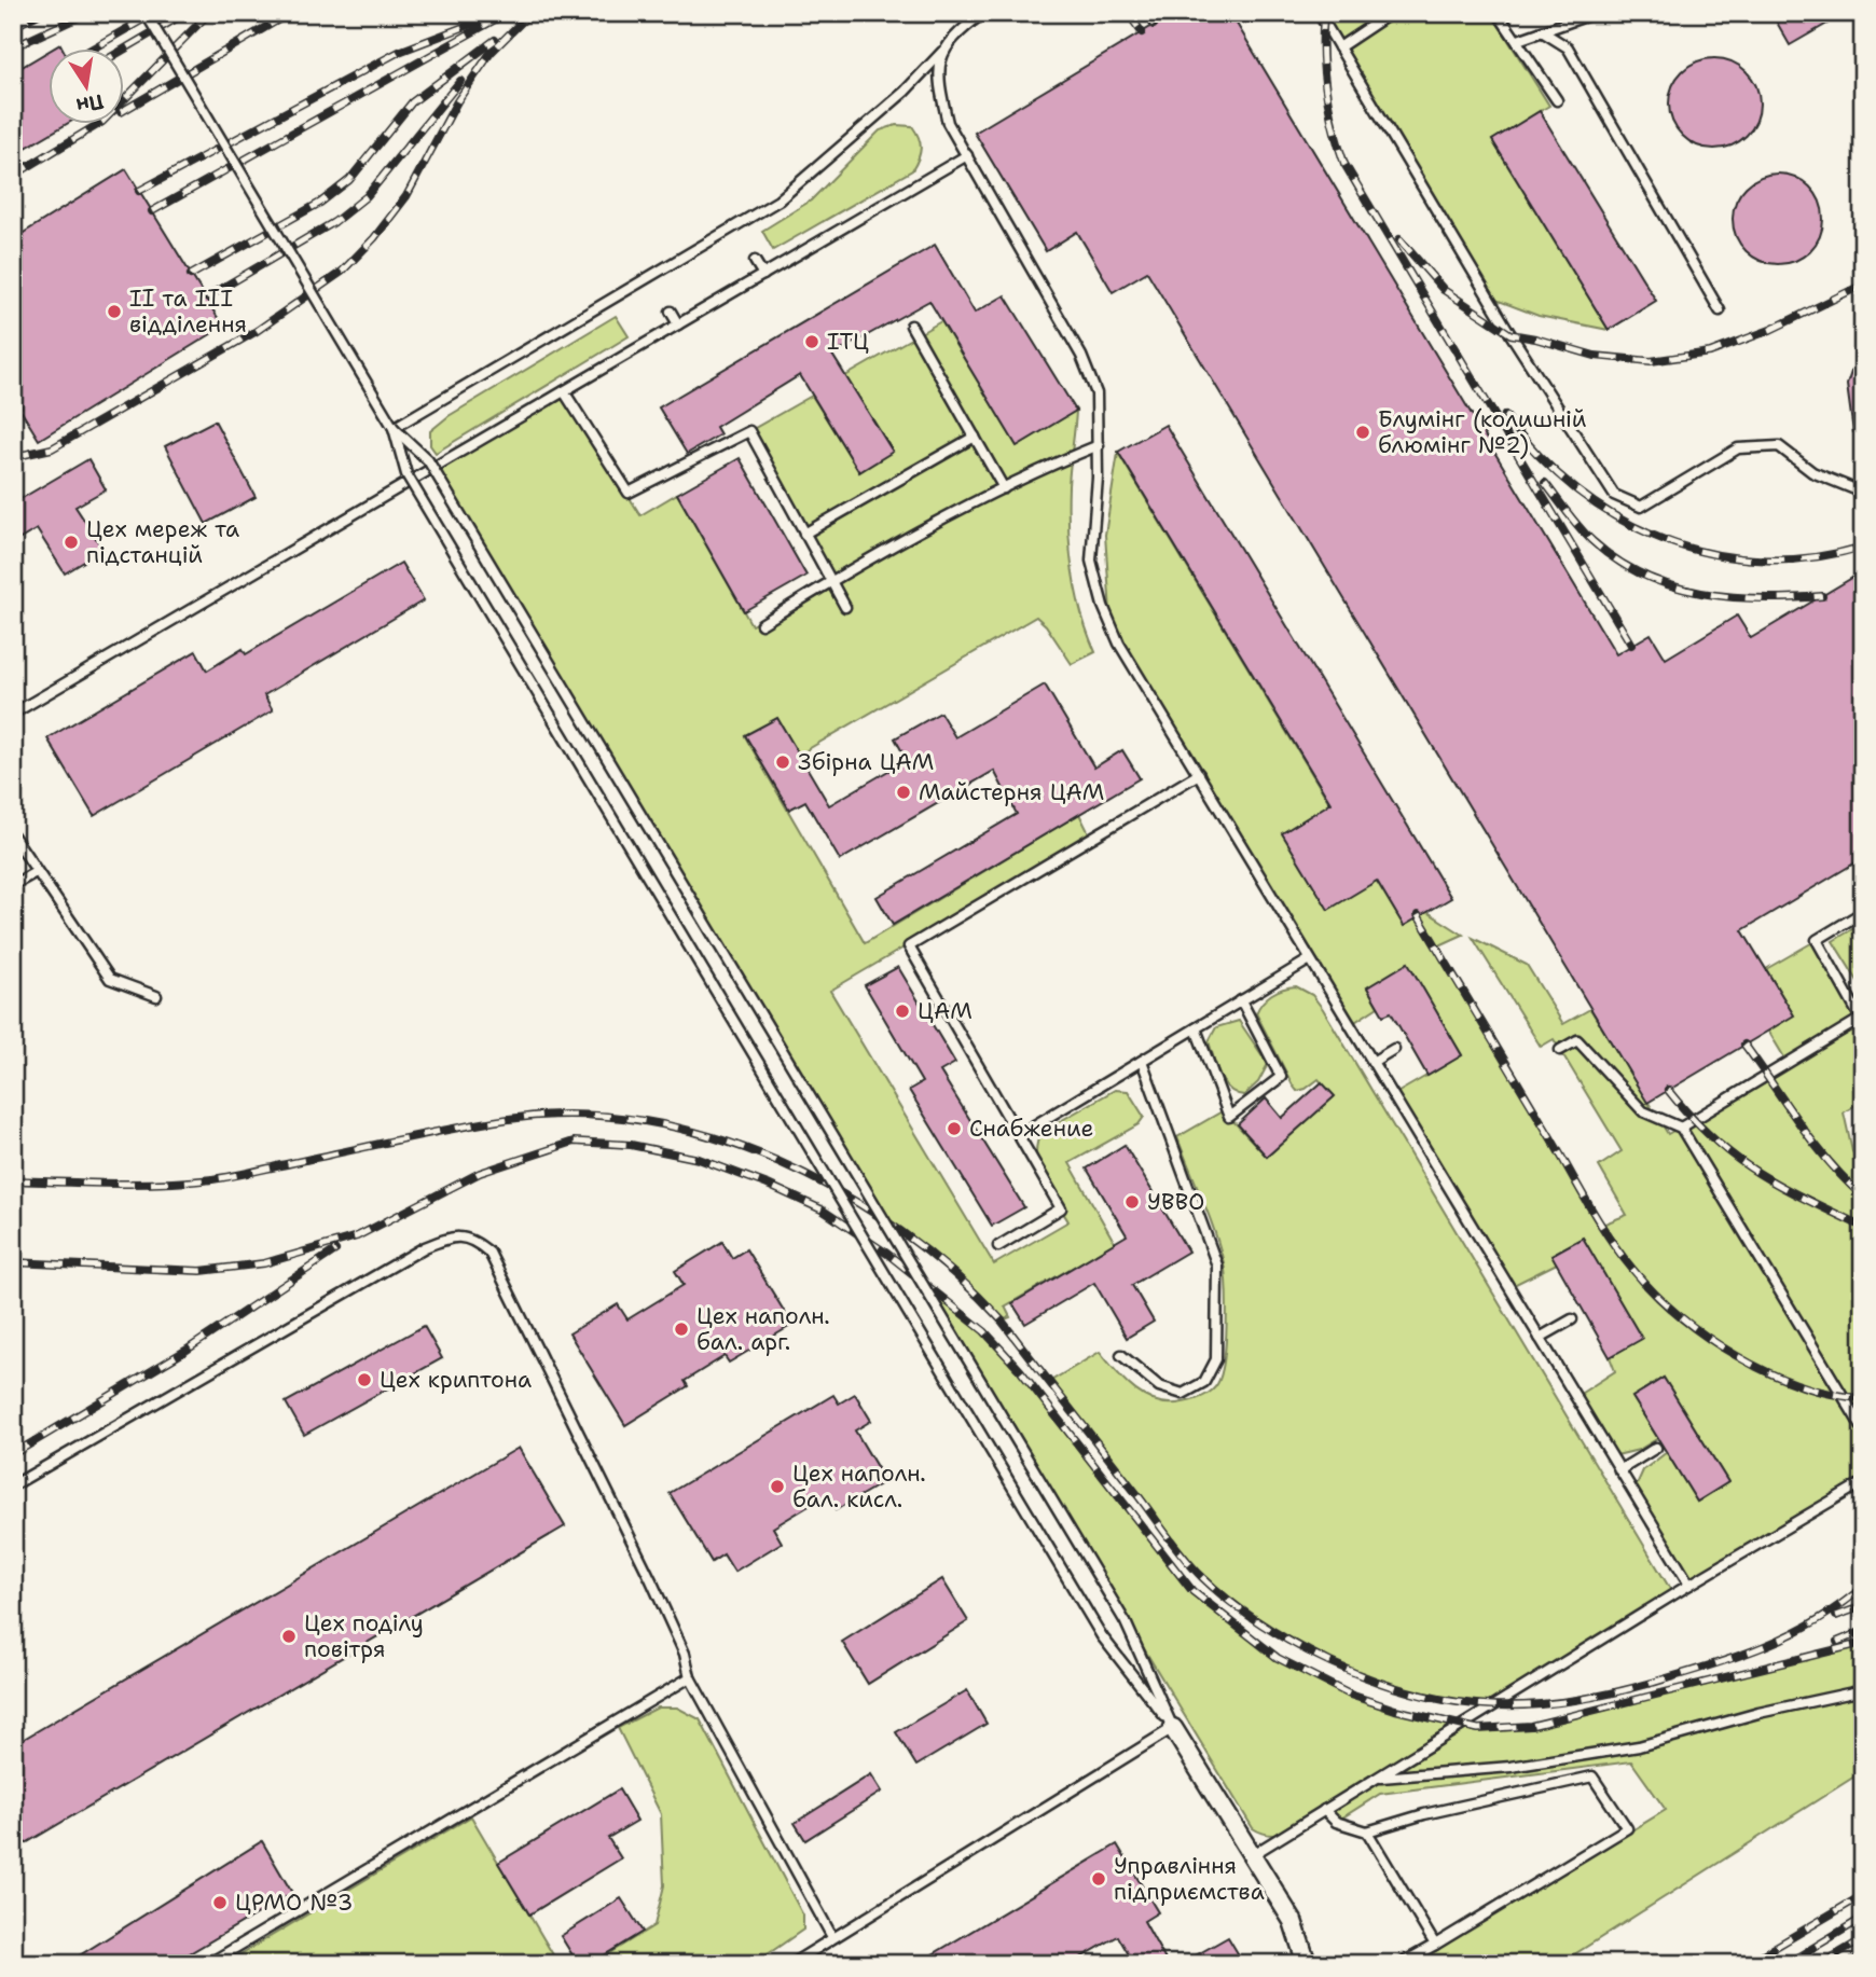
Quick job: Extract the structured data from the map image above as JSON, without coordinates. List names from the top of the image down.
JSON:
{
  "places": [
    "II та III відділення",
    "ІТЦ",
    "Блумінг (колишній блюмінг №2)",
    "Цех мереж та підстанцій",
    "Збірна ЦАМ",
    "Майстерня ЦАМ",
    "ЦАМ",
    "Снабжение",
    "УВВО",
    "Цех наполн. бал. арг.",
    "Цех криптона",
    "Цех наполн. бал. кисл.",
    "Цех поділу повітря",
    "Управління підприємства",
    "ЦРМО №3"
  ],
  "north": "bottom"
}
